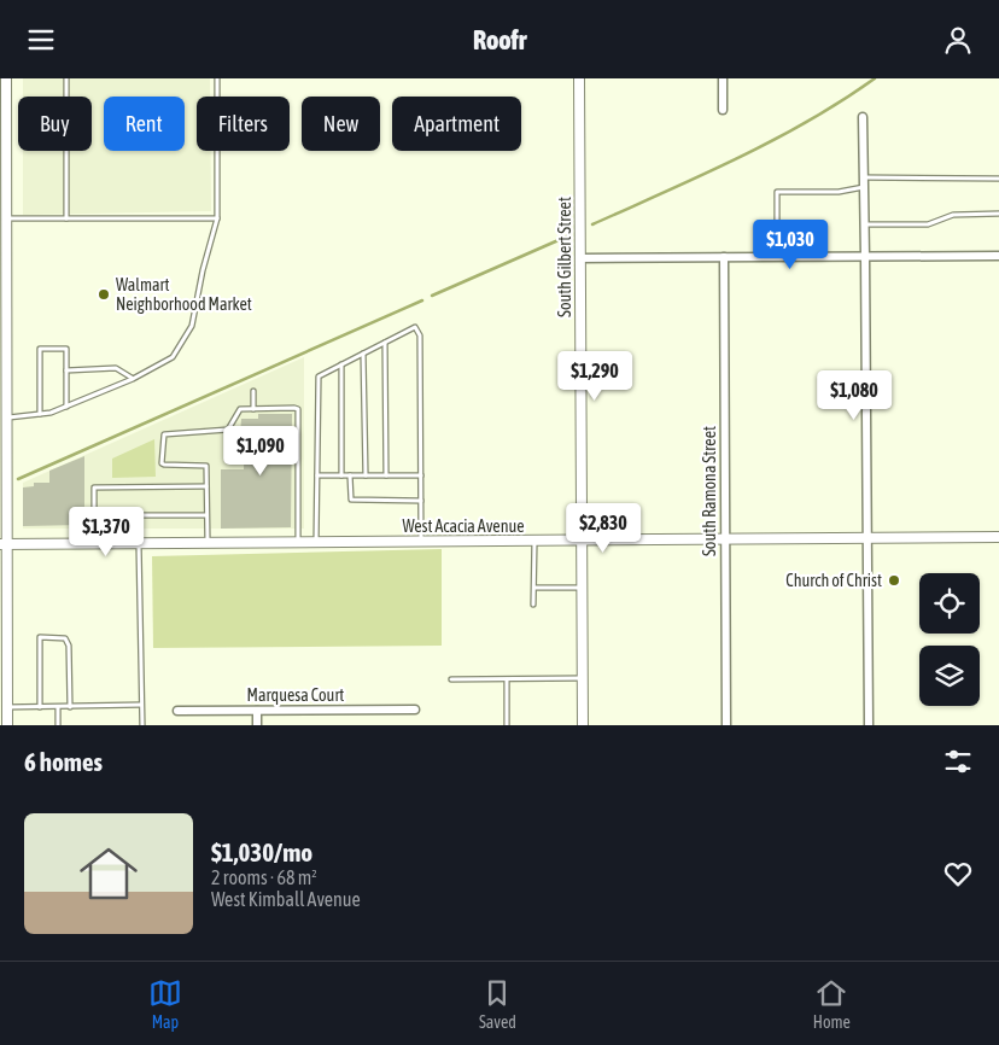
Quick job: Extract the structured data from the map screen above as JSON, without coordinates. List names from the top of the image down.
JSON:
{
  "streets": {
    "street": [
      "South Gilbert Street",
      "South Ramona Street",
      "West Acacia Avenue",
      "Marquesa Court"
    ]
  },
  "crossings": [
    ["South Gilbert Street", "West Acacia Avenue"],
    ["South Ramona Street", "West Acacia Avenue"]
  ],
  "places": ["Walmart Neighborhood Market", "Church of Christ"],
  "page": {
    "header": "Roofr",
    "chip": [
      "Buy",
      "Rent",
      "Filters",
      "New",
      "Apartment"
    ],
    "price": [
      "$1,030",
      "$1,290",
      "$1,080",
      "$1,090",
      "$2,830",
      "$1,370"
    ],
    "heading": "6 homes",
    "list": [
      {
        "name": "$1,030/mo",
        "note": "2 rooms · 68 m² · West Kimball Avenue"
      }
    ],
    "tabs": ["Map", "Saved", "Home"]
  }
}
